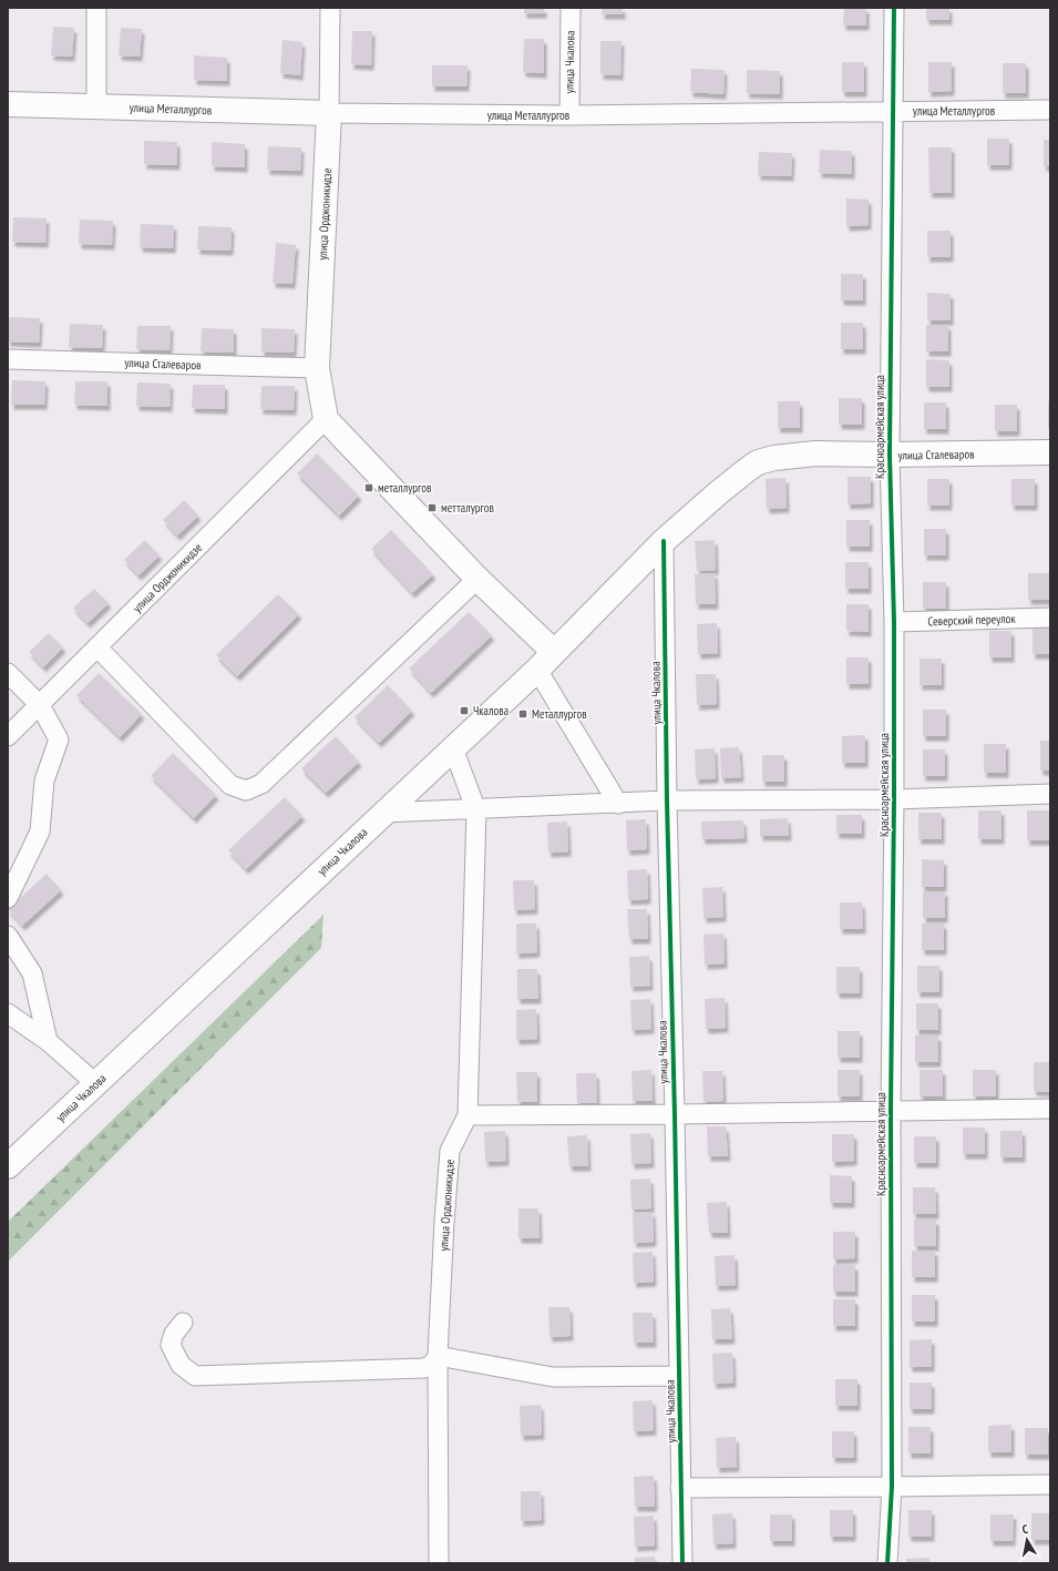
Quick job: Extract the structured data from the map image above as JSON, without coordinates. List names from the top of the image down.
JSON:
{
  "streets": {
    "main road": [
      "улица Чкалова",
      "улица Металлургов",
      "улица Орджоникидзе",
      "улица Сталеваров"
    ],
    "street": ["Красноармейская улица", "Северский переулок"]
  },
  "crossings": [
    ["улица Чкалова", "улица Металлургов"],
    ["улица Чкалова", "улица Орджоникидзе"],
    ["улица Чкалова", "улица Сталеваров"],
    ["улица Металлургов", "улица Орджоникидзе"],
    ["улица Металлургов", "Красноармейская улица"],
    ["улица Орджоникидзе", "улица Сталеваров"],
    ["улица Сталеваров", "Красноармейская улица"],
    ["Красноармейская улица", "Северский переулок"]
  ],
  "places": {
    "transit": [
      "металлургов",
      "метталургов",
      "Чкалова",
      "Металлургов"
    ]
  },
  "north": "top"
}
